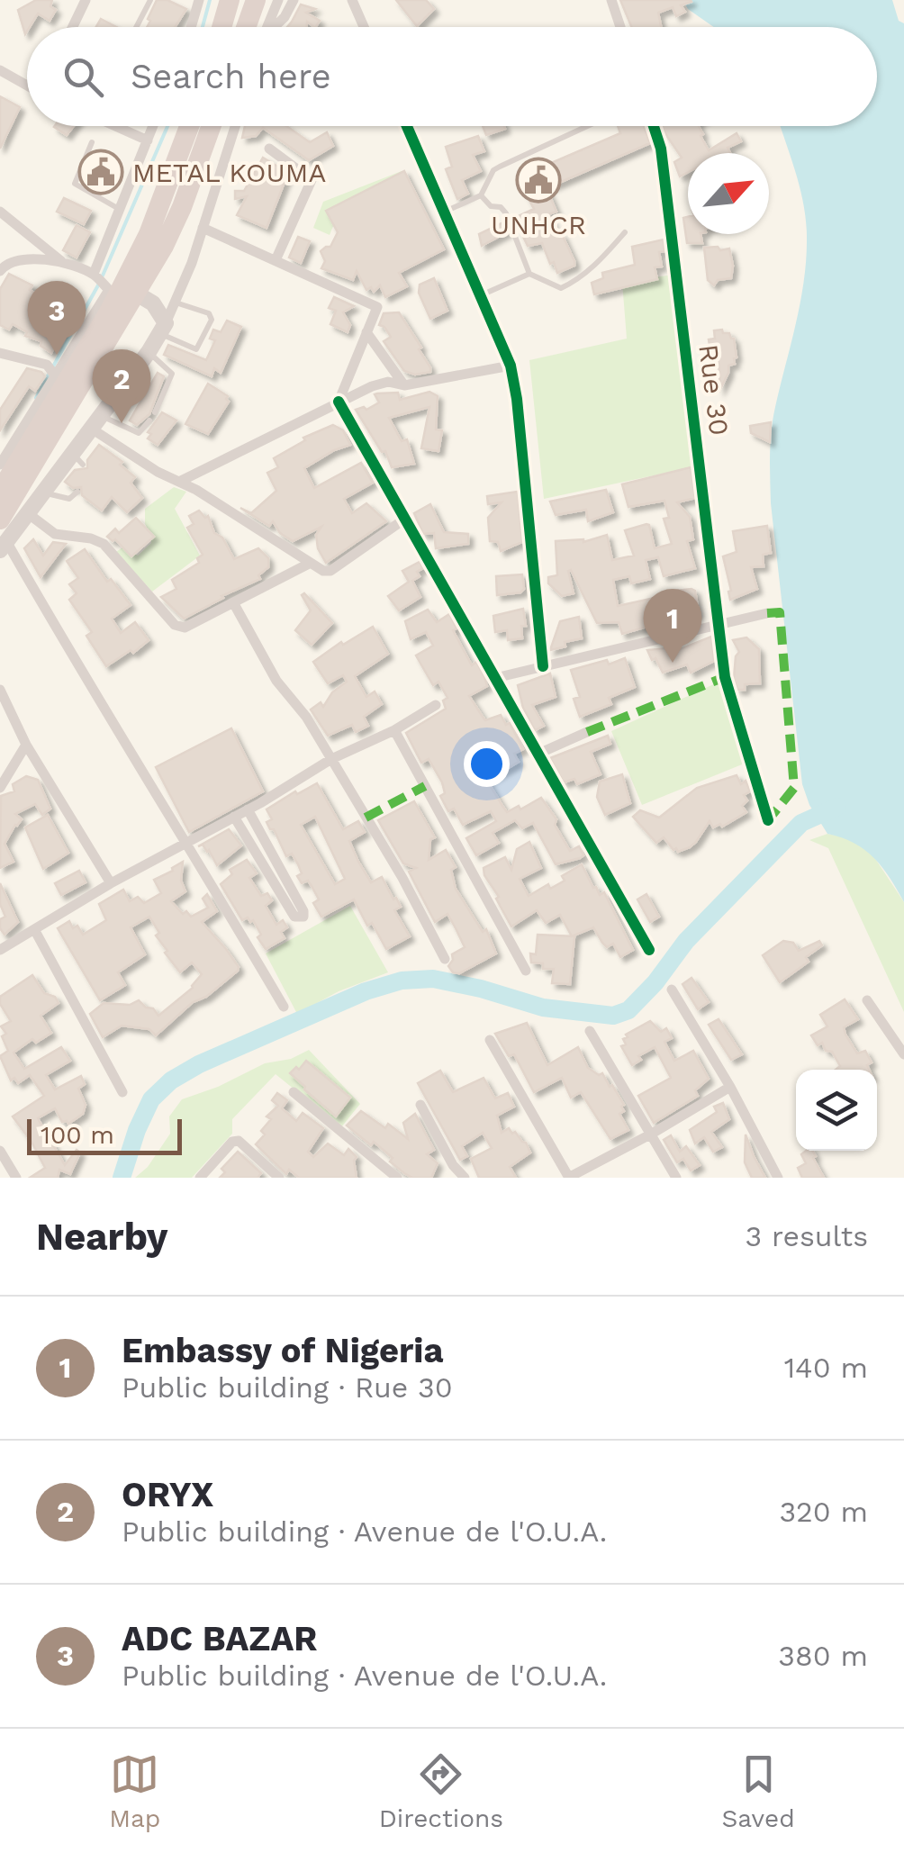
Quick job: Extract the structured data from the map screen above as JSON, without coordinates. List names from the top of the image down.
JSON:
{
  "streets": {
    "street": ["Rue 30"]
  },
  "places": {
    "public building": ["METAL KOUMA", "UNHCR"]
  },
  "scale_bar": "100 m",
  "north": "top right",
  "page": {
    "search": "Search here",
    "pins": ["3", "2", "1"],
    "scale": "100 m",
    "heading": ["Nearby", "3 results"],
    "list": [
      {
        "mark": "1",
        "name": "Embassy of Nigeria",
        "note": "Public building · Rue 30",
        "value": "140 m"
      },
      {
        "mark": "2",
        "name": "ORYX",
        "note": "Public building · Avenue de l'O.U.A.",
        "value": "320 m"
      },
      {
        "mark": "3",
        "name": "ADC BAZAR",
        "note": "Public building · Avenue de l'O.U.A.",
        "value": "380 m"
      }
    ],
    "nav": ["Map", "Directions", "Saved"]
  }
}
